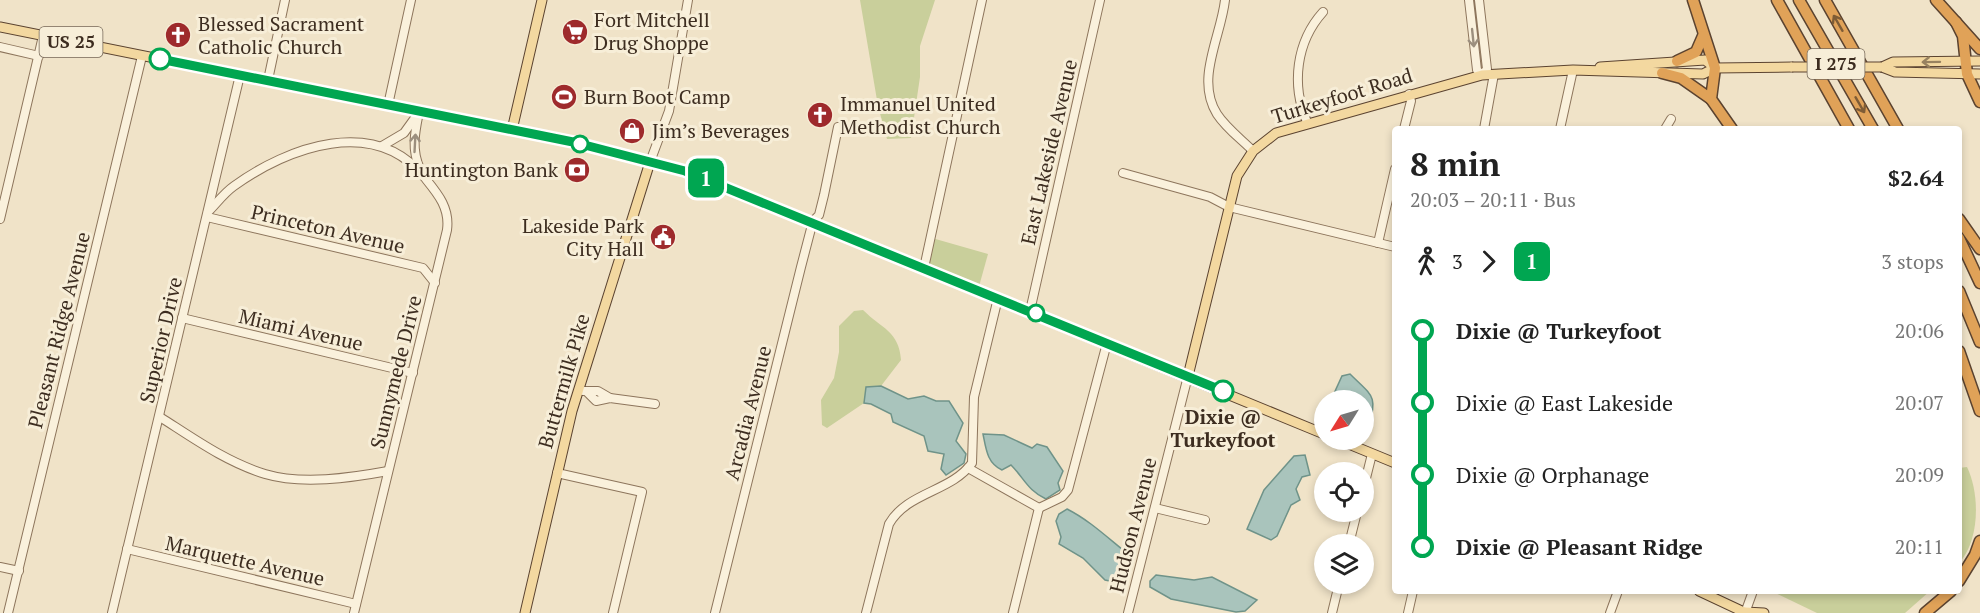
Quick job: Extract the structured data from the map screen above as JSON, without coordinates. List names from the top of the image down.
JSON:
{
  "streets": {
    "highway": ["I 275"],
    "main road": ["US 25", "Turkeyfoot Road", "Buttermilk Pike"],
    "street": [
      "East Lakeside Avenue",
      "Princeton Avenue",
      "Pleasant Ridge Avenue",
      "Miami Avenue",
      "Superior Drive",
      "Sunnymede Drive",
      "Arcadia Avenue",
      "Hudson Avenue",
      "Marquette Avenue"
    ]
  },
  "crossings": [
    ["US 25", "Turkeyfoot Road"],
    ["US 25", "East Lakeside Avenue"],
    ["US 25", "Pleasant Ridge Avenue"],
    ["US 25", "Superior Drive"],
    ["US 25", "Buttermilk Pike"],
    ["US 25", "Arcadia Avenue"],
    ["US 25", "Hudson Avenue"],
    ["Turkeyfoot Road", "Hudson Avenue"],
    ["Princeton Avenue", "Superior Drive"],
    ["Princeton Avenue", "Sunnymede Drive"],
    ["Miami Avenue", "Superior Drive"],
    ["Miami Avenue", "Sunnymede Drive"],
    ["Superior Drive", "Sunnymede Drive"],
    ["Superior Drive", "Marquette Avenue"],
    ["Sunnymede Drive", "Marquette Avenue"]
  ],
  "places": {
    "supermarket": ["Fort Mitchell Drug Shoppe"],
    "church": ["Blessed Sacrament Catholic Church", "Immanuel United Methodist Church"],
    "sports": ["Burn Boot Camp"],
    "shop": ["Jim’s Beverages"],
    "bank": ["Huntington Bank"],
    "public building": ["Lakeside Park City Hall"],
    "other": ["Dixie @ Turkeyfoot"]
  },
  "lines": ["bus line 1"],
  "north": "bottom left",
  "page": {
    "on_map": "1",
    "heading": ["8 min", "20:03 – 20:11 · Bus", "$2.64"],
    "legs": ["3", "1", "3 stops"],
    "list": [
      {
        "name": "Dixie @ Turkeyfoot",
        "value": "20:06"
      },
      {
        "name": "Dixie @ East Lakeside",
        "value": "20:07"
      },
      {
        "name": "Dixie @ Orphanage",
        "value": "20:09"
      },
      {
        "name": "Dixie @ Pleasant Ridge",
        "value": "20:11"
      }
    ]
  }
}
